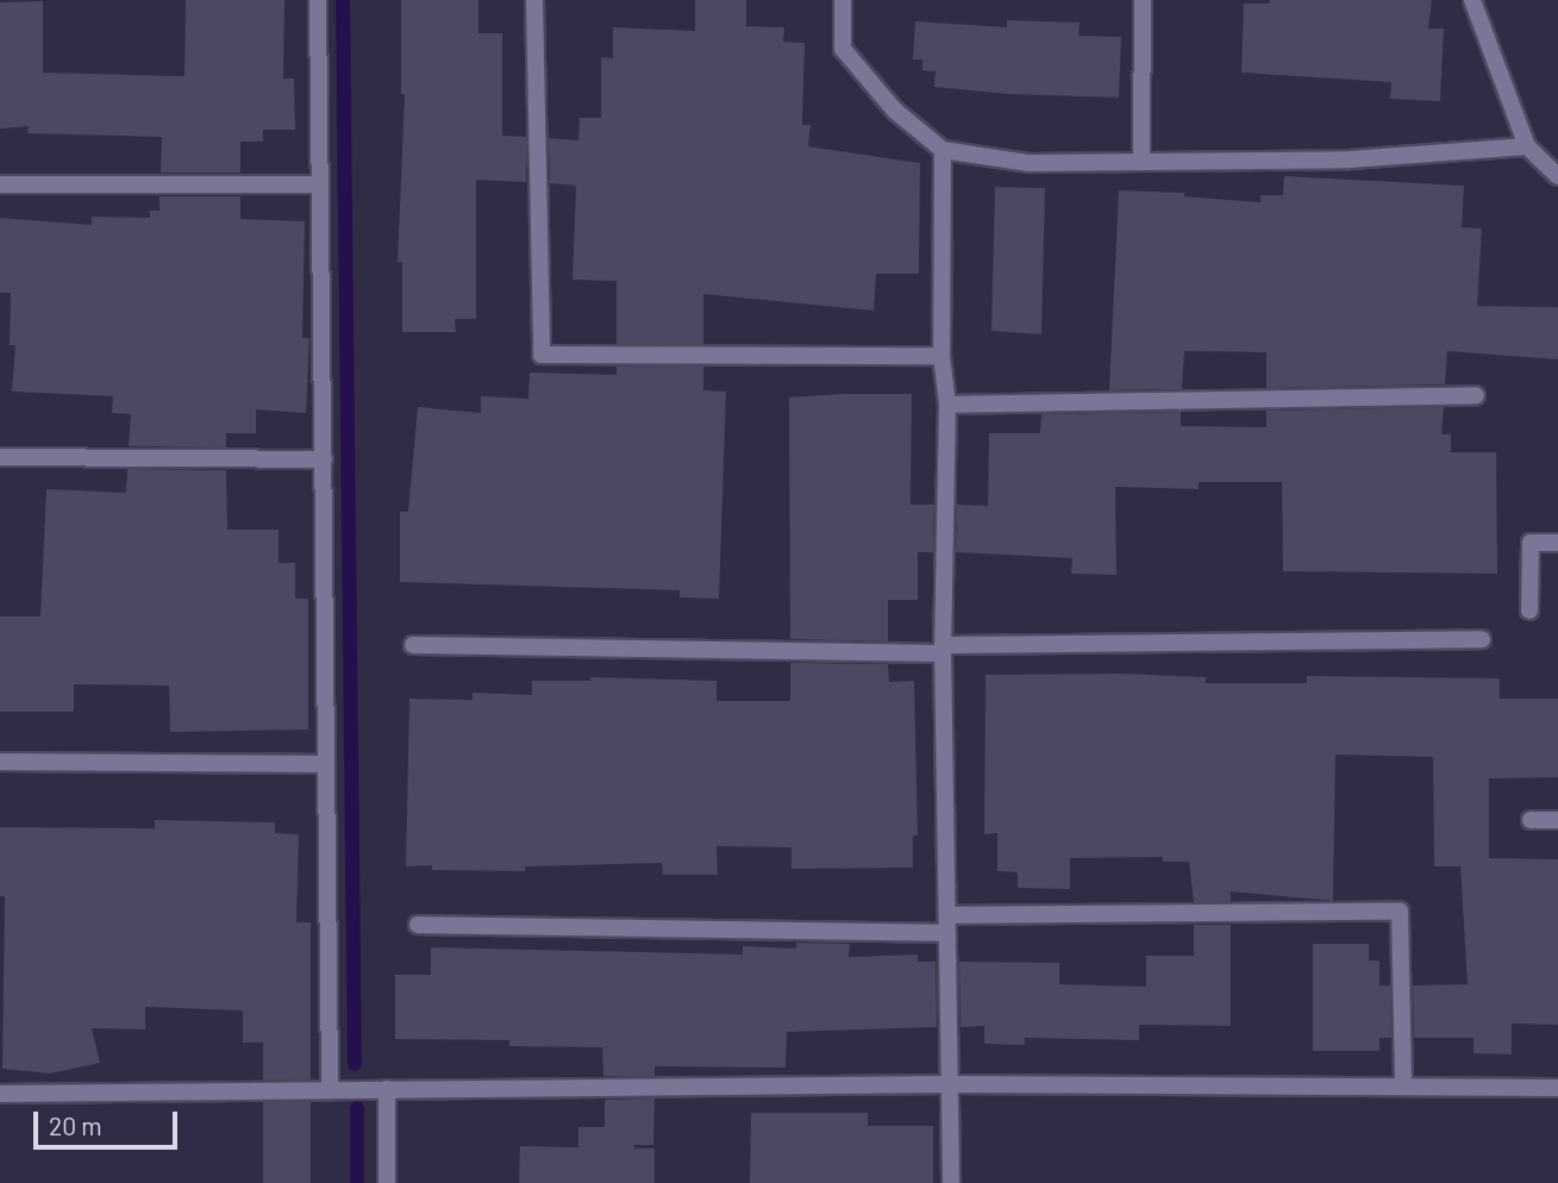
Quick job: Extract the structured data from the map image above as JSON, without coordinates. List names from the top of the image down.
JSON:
{
  "scale_bar": "20 m"
}
